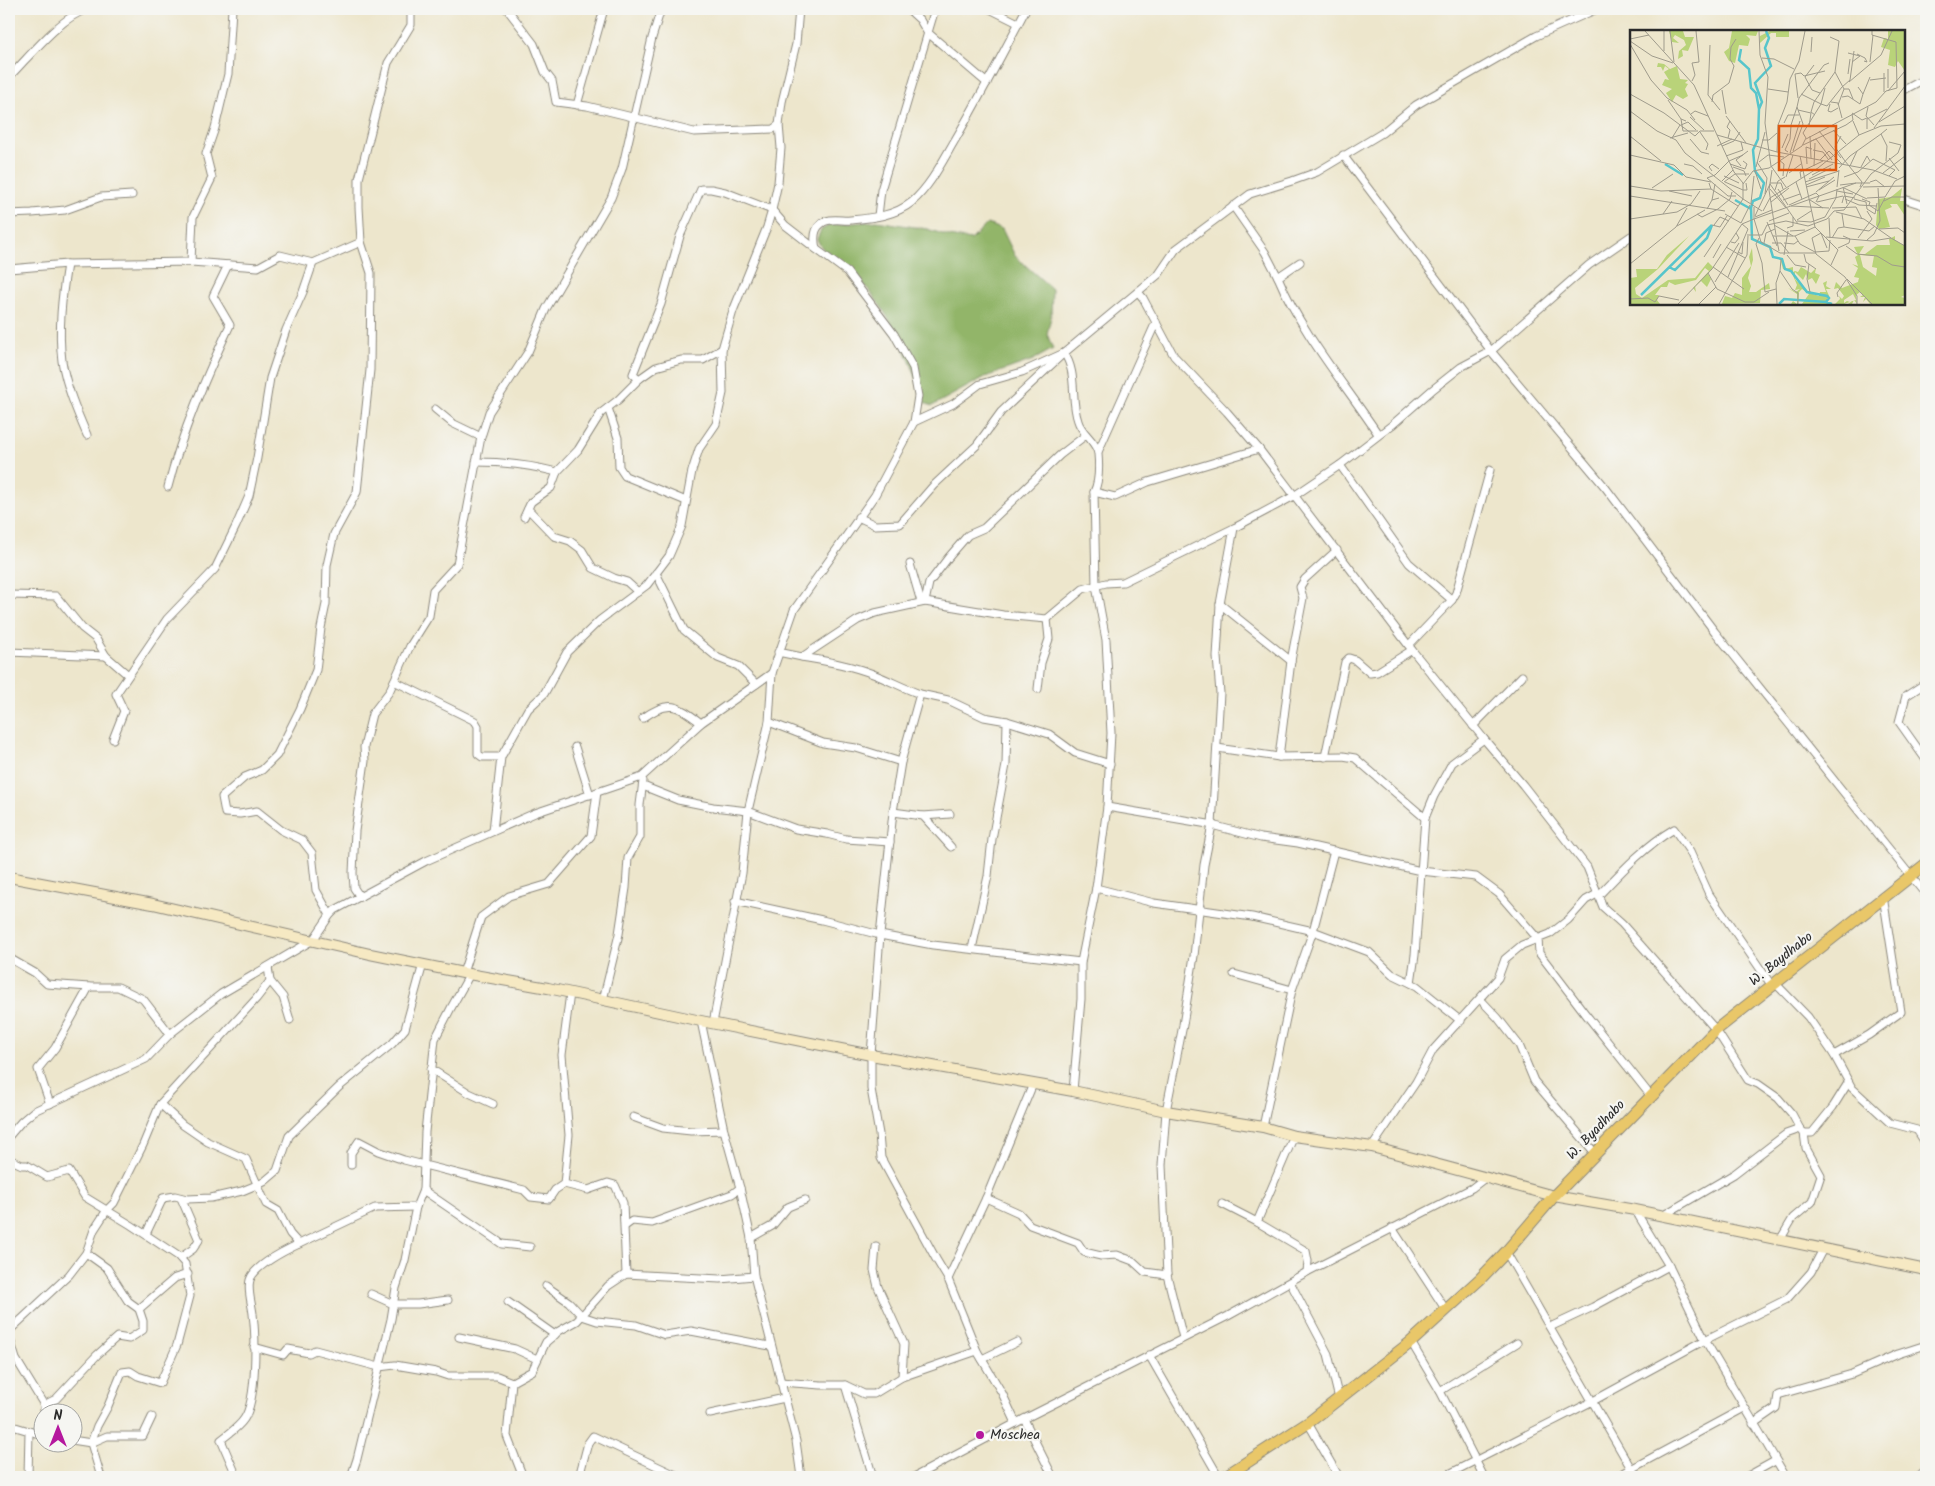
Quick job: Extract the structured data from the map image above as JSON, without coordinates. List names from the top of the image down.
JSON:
{
  "streets": {
    "main road": ["W. Baydhabo", "W. Byadhabo"]
  },
  "crossings": [
    ["W. Baydhabo", "W. Byadhabo"]
  ],
  "places": ["Moschea"],
  "north": "top"
}
